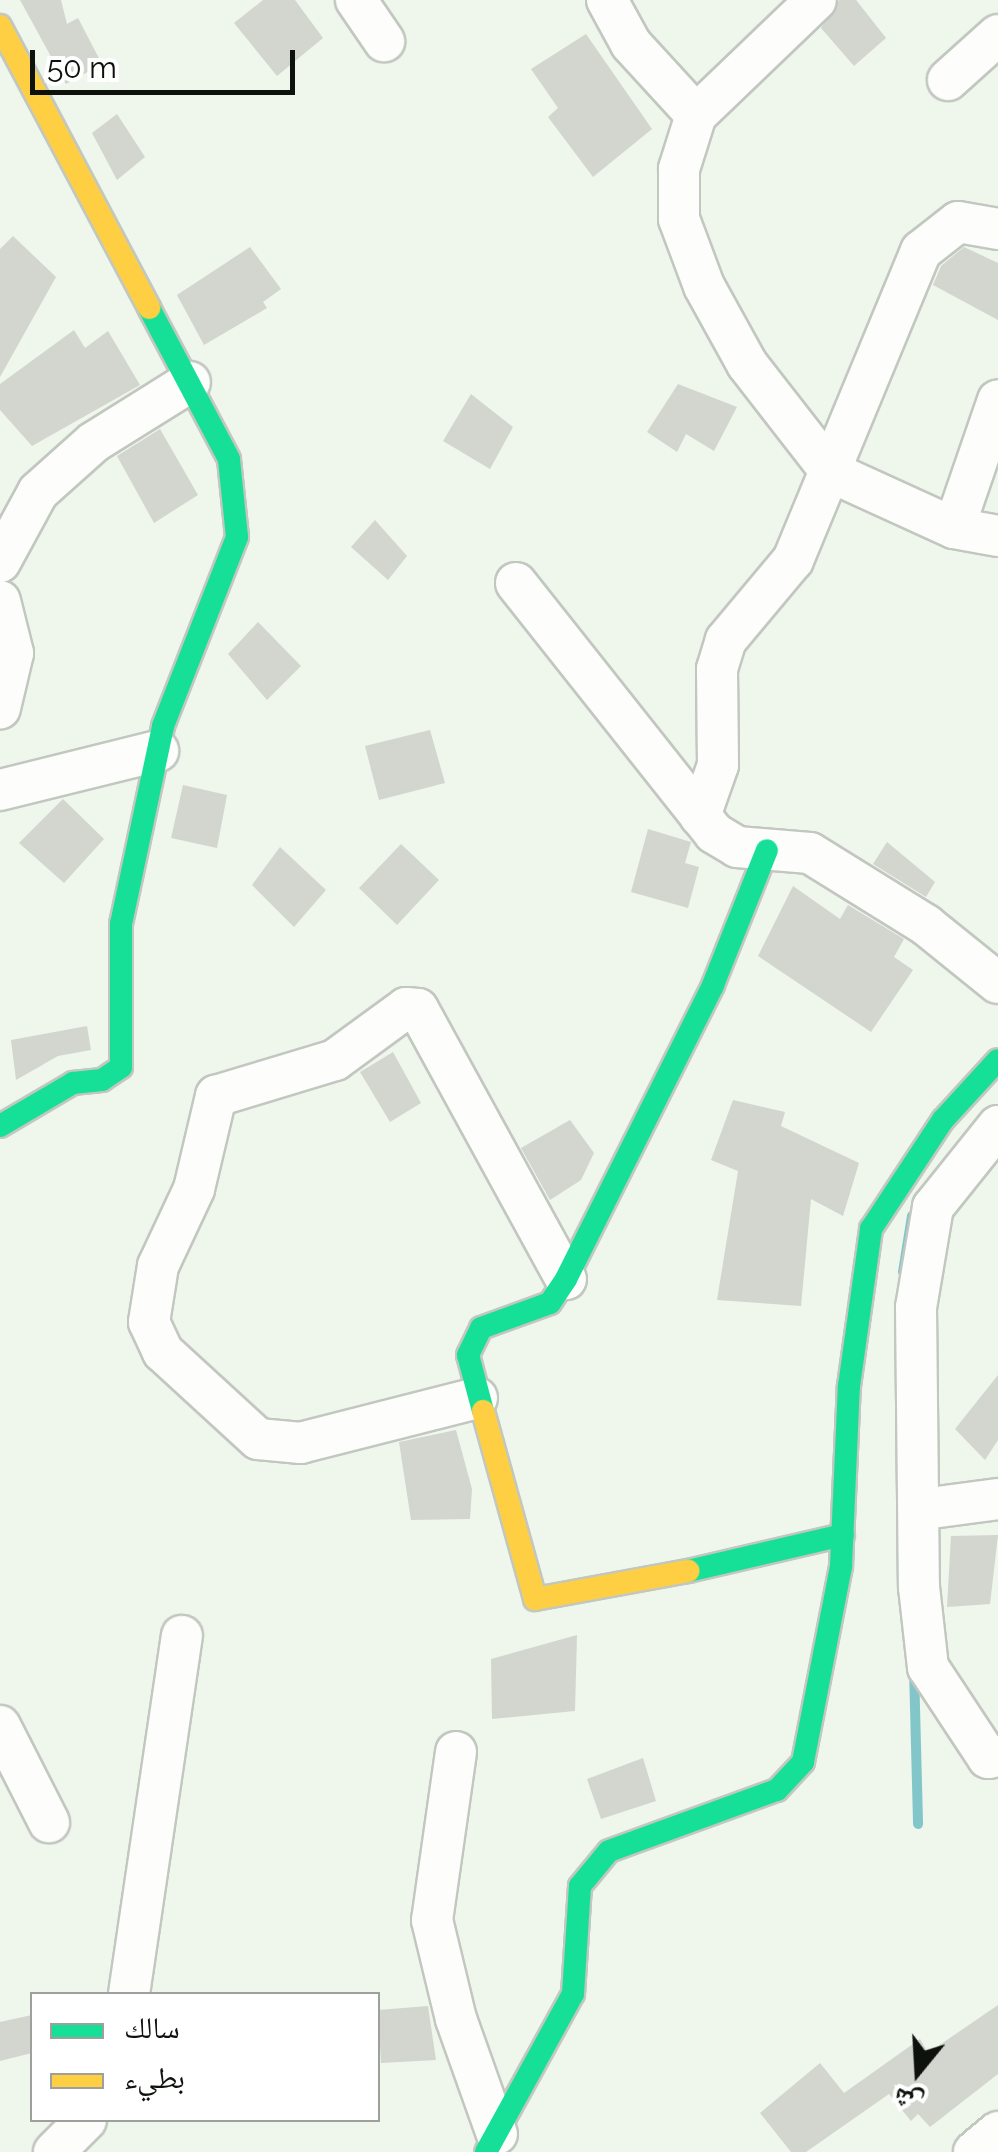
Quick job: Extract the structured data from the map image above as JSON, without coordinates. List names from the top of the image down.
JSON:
{
  "legend": ["سالك", "بطيء"],
  "scale_bar": "50 m",
  "north": "bottom"
}
